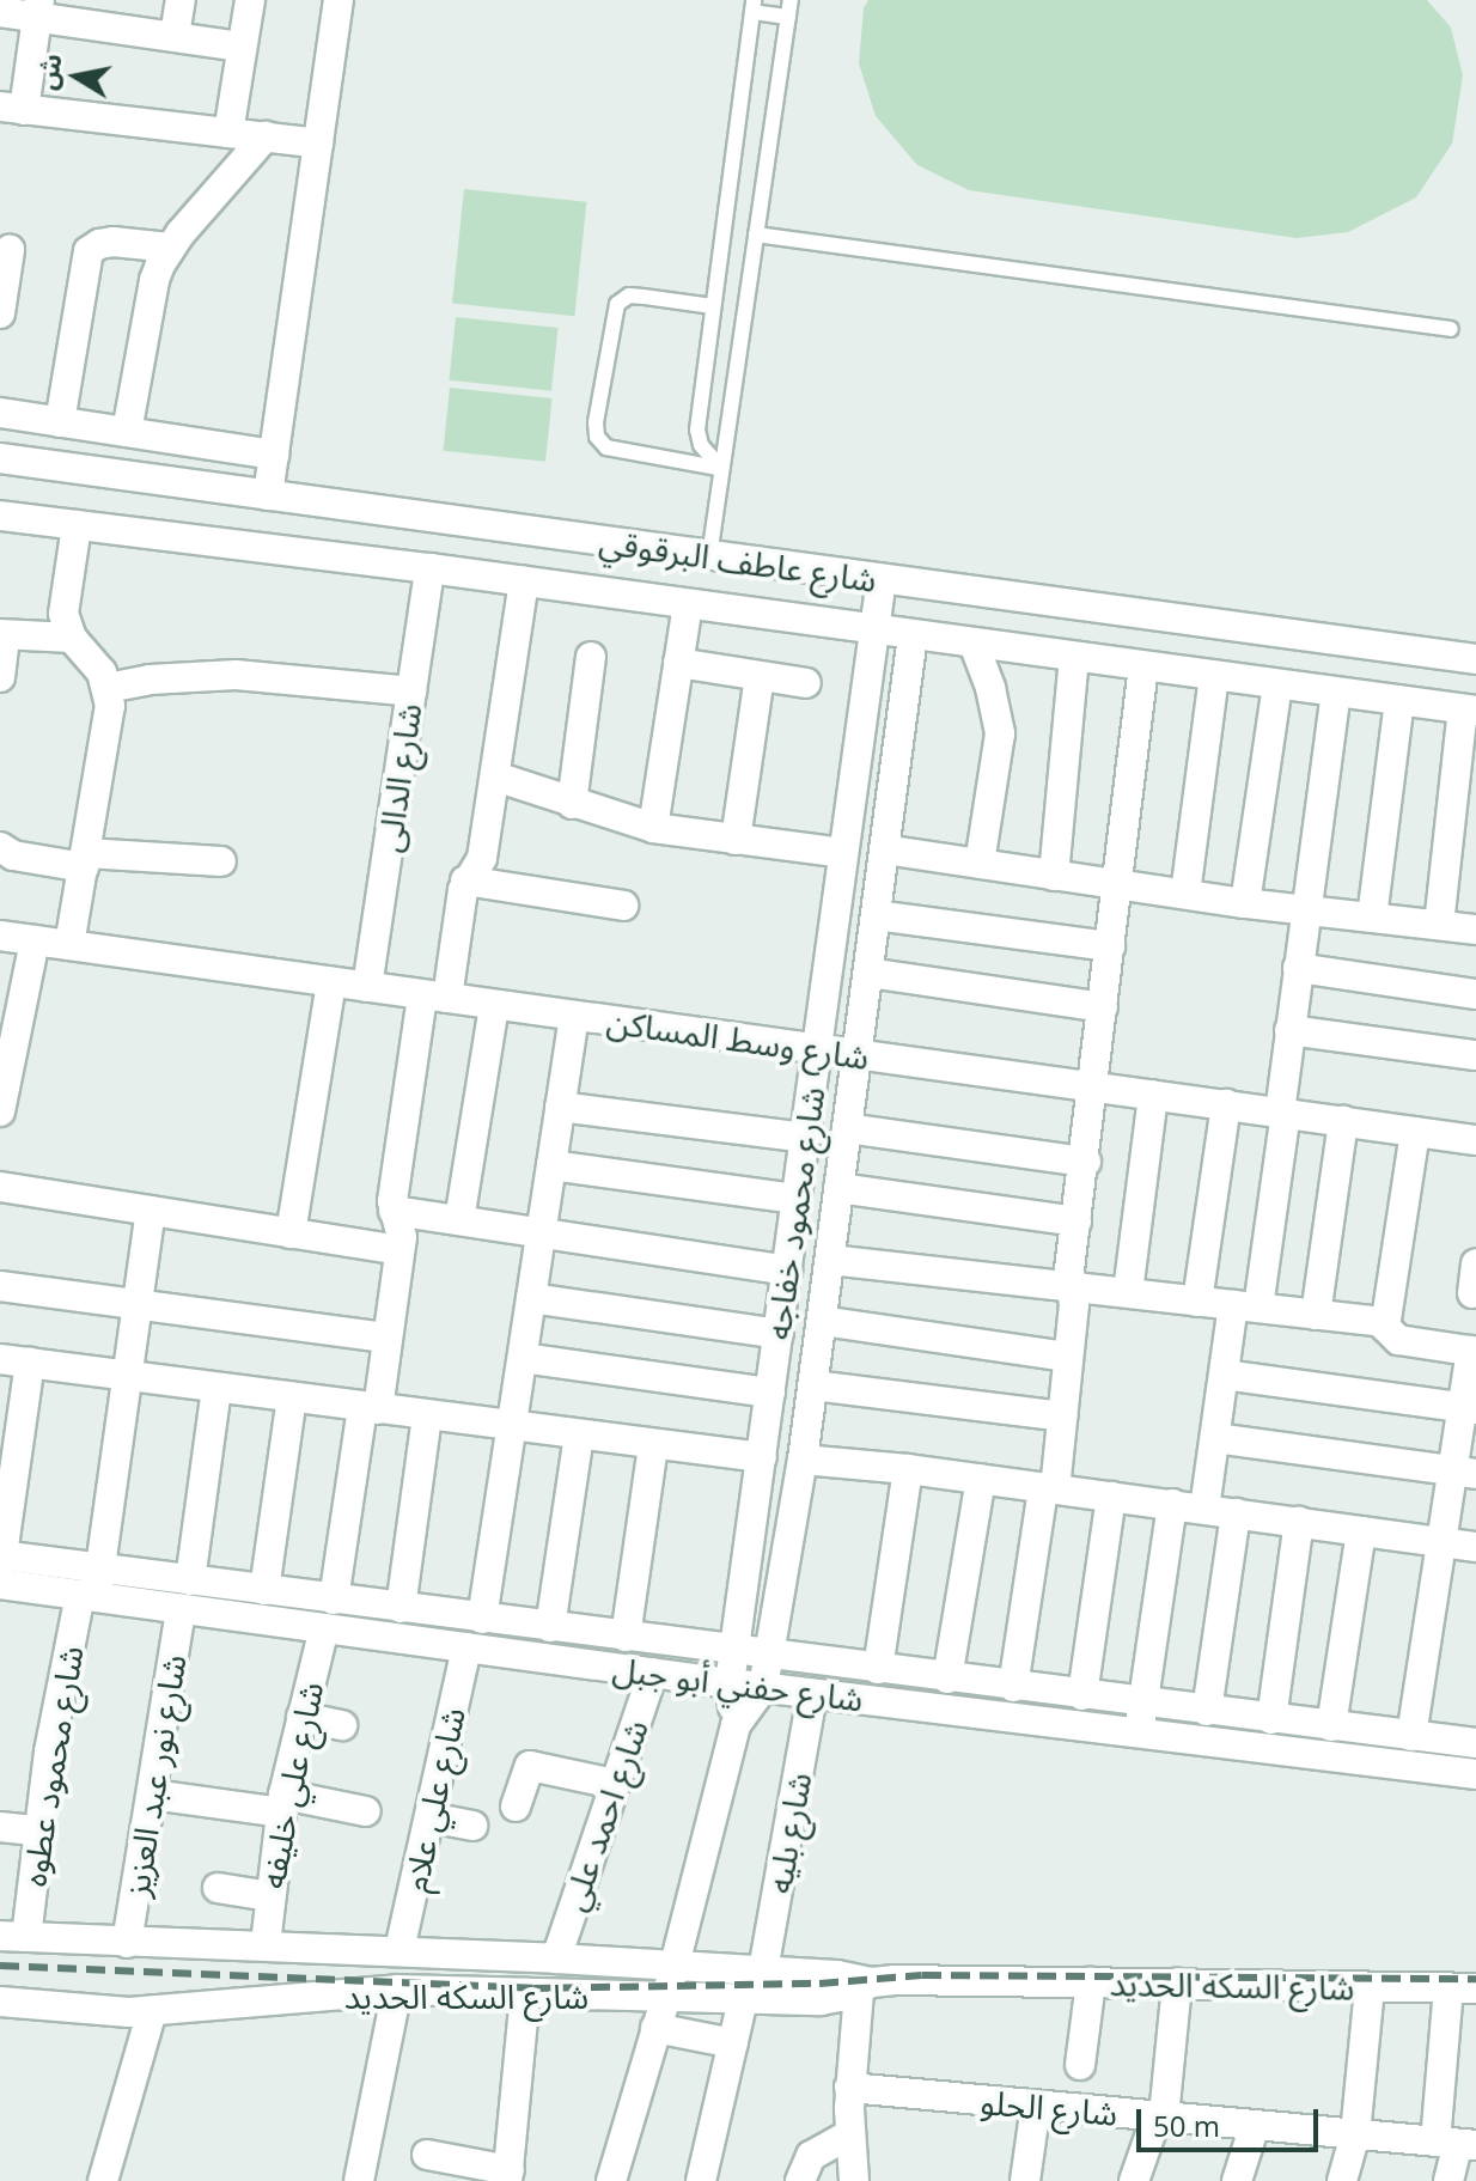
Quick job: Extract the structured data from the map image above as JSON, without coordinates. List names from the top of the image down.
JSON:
{
  "streets": {
    "street": [
      "شارع عاطف البرقوقي",
      "شارع الدالى",
      "شارع وسط المساكن",
      "شارع محمود خفاجه",
      "شارع حفني أبو جبل",
      "شارع محمود عطوه",
      "شارع نور عبد العزيز",
      "شارع علي خليفه",
      "شارع علي علام",
      "شارع احمد علي",
      "شارع بليه",
      "شارع السكه الحديد",
      "شارع الحلو"
    ]
  },
  "crossings": [
    ["شارع عاطف البرقوقي", "شارع الدالى"],
    ["شارع عاطف البرقوقي", "شارع محمود خفاجه"],
    ["شارع الدالى", "شارع وسط المساكن"],
    ["شارع وسط المساكن", "شارع محمود خفاجه"],
    ["شارع محمود خفاجه", "شارع حفني أبو جبل"],
    ["شارع حفني أبو جبل", "شارع محمود عطوه"],
    ["شارع حفني أبو جبل", "شارع نور عبد العزيز"],
    ["شارع حفني أبو جبل", "شارع علي خليفه"],
    ["شارع حفني أبو جبل", "شارع علي علام"],
    ["شارع حفني أبو جبل", "شارع احمد علي"],
    ["شارع حفني أبو جبل", "شارع بليه"],
    ["شارع محمود عطوه", "شارع السكه الحديد"],
    ["شارع نور عبد العزيز", "شارع السكه الحديد"],
    ["شارع علي خليفه", "شارع السكه الحديد"],
    ["شارع علي علام", "شارع السكه الحديد"],
    ["شارع احمد علي", "شارع السكه الحديد"],
    ["شارع بليه", "شارع السكه الحديد"]
  ],
  "scale_bar": "50 m",
  "north": "left"
}
